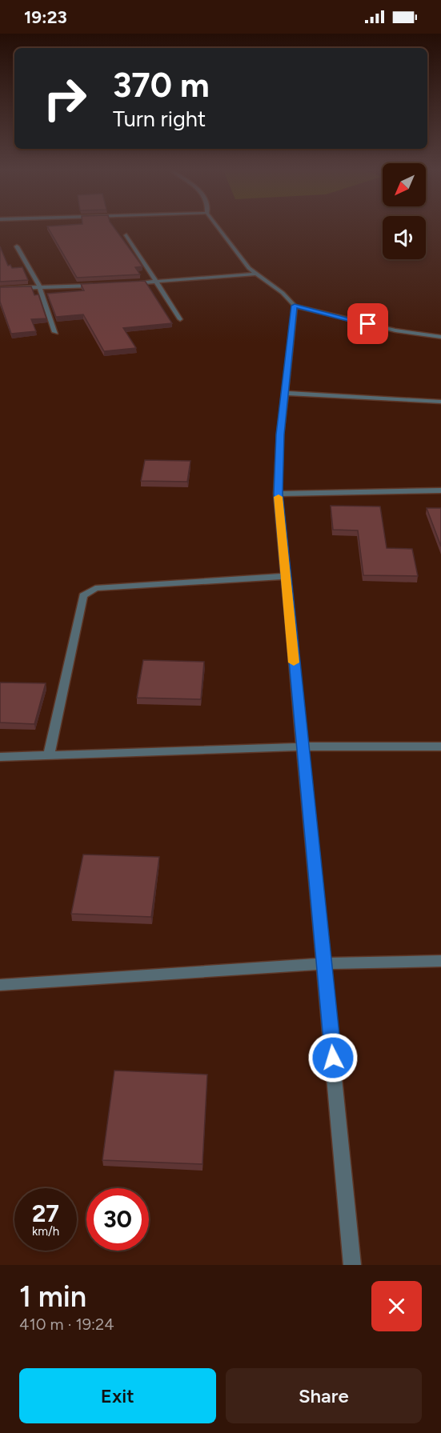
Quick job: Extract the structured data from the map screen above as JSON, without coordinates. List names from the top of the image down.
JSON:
{
  "north": "bottom left",
  "page": {
    "status": "19:23",
    "turn": ["370 m", "Turn right"],
    "speed": "27 km/h",
    "limit": "30",
    "heading": ["1 min", "410 m · 19:24"],
    "buttons": ["Exit", "Share"]
  }
}
